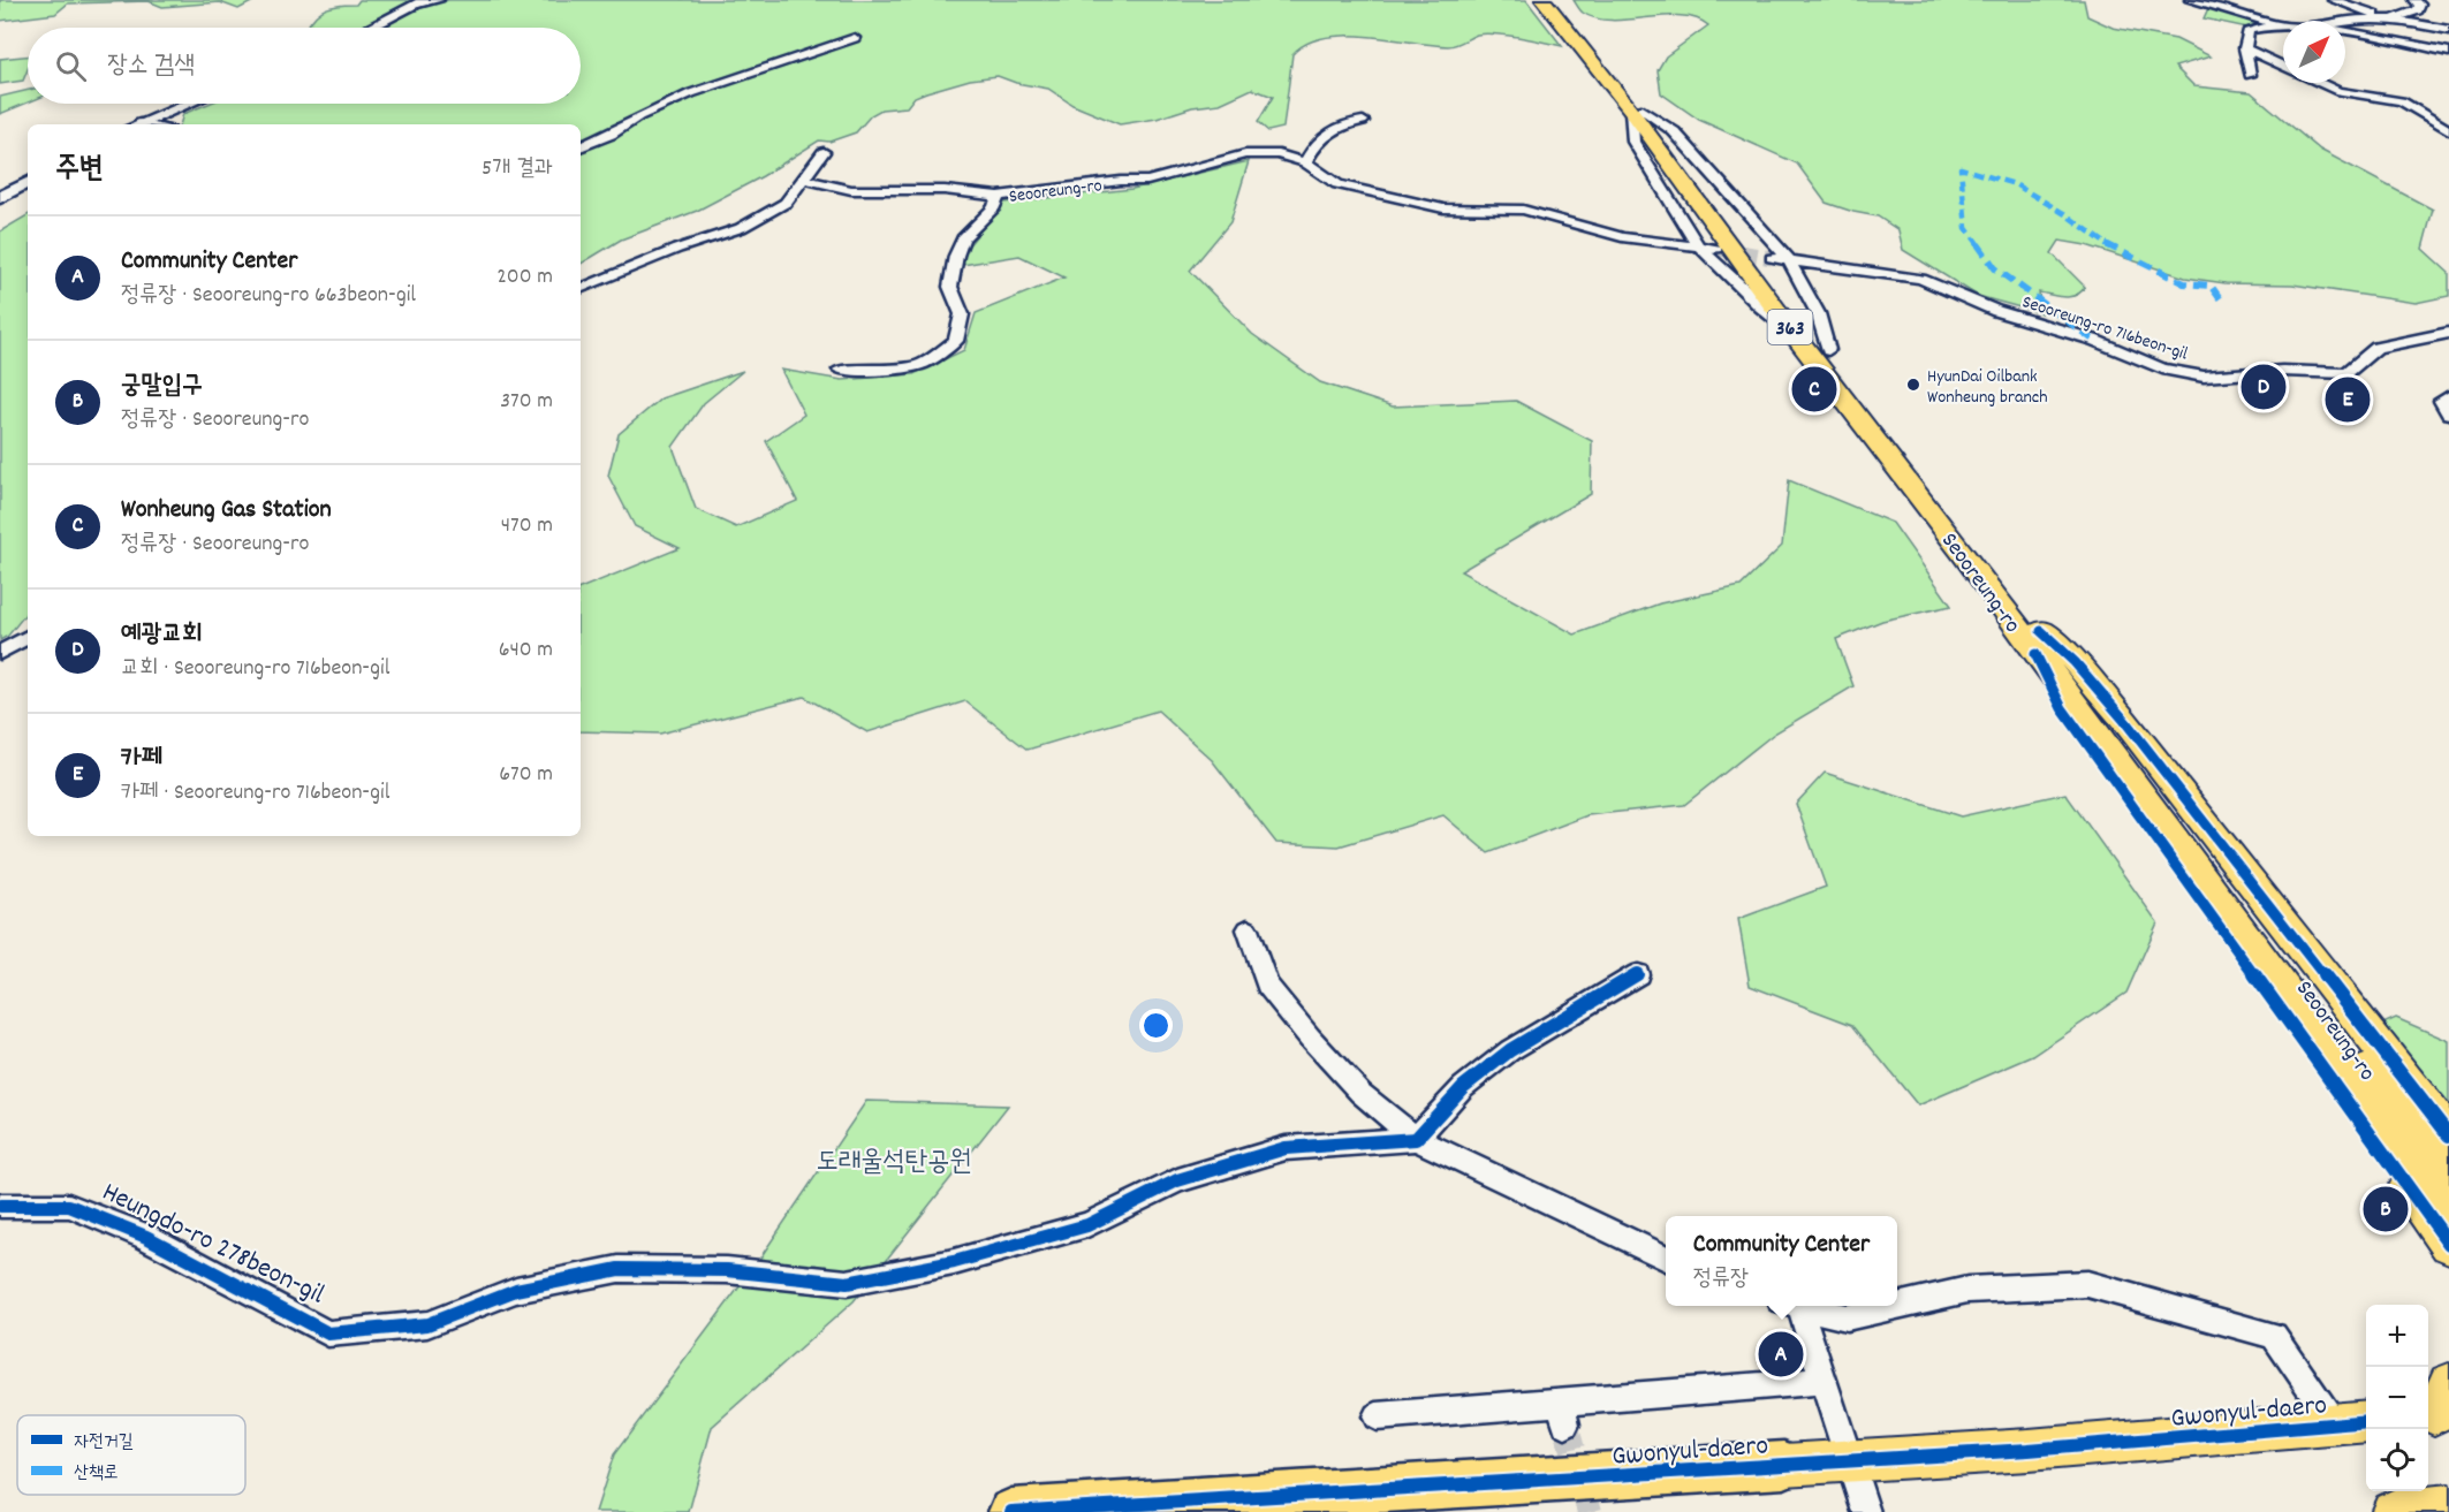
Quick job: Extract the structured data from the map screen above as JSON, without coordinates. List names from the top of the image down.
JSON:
{
  "streets": {
    "highway": ["Gwonyul-daero"],
    "main road": ["Seooreung-ro", "363"],
    "street": ["Seooreung-ro 716beon-gil", "Heungdo-ro 278beon-gil"]
  },
  "crossings": [
    ["Seooreung-ro", "Seooreung-ro 716beon-gil"]
  ],
  "parks": ["도래울석탄공원"],
  "places": ["HyunDai Oilbank Wonheung branch"],
  "legend": ["자전거길", "산책로"],
  "north": "top right",
  "page": {
    "search": "장소 검색",
    "heading": ["주변", "5개 결과"],
    "list": [
      {
        "mark": "A",
        "name": "Community Center",
        "note": "정류장 · Seooreung-ro 663beon-gil",
        "value": "200 m"
      },
      {
        "mark": "B",
        "name": "궁말입구",
        "note": "정류장 · Seooreung-ro",
        "value": "370 m"
      },
      {
        "mark": "C",
        "name": "Wonheung Gas Station",
        "note": "정류장 · Seooreung-ro",
        "value": "470 m"
      },
      {
        "mark": "D",
        "name": "예광교회",
        "note": "교회 · Seooreung-ro 716beon-gil",
        "value": "640 m"
      },
      {
        "mark": "E",
        "name": "카페",
        "note": "카페 · Seooreung-ro 716beon-gil",
        "value": "670 m"
      }
    ],
    "pins": [
      "D",
      "C",
      "E",
      "B",
      "A"
    ],
    "popup": ["Community Center", "정류장"],
    "map_buttons": ["+", "−"]
  }
}
